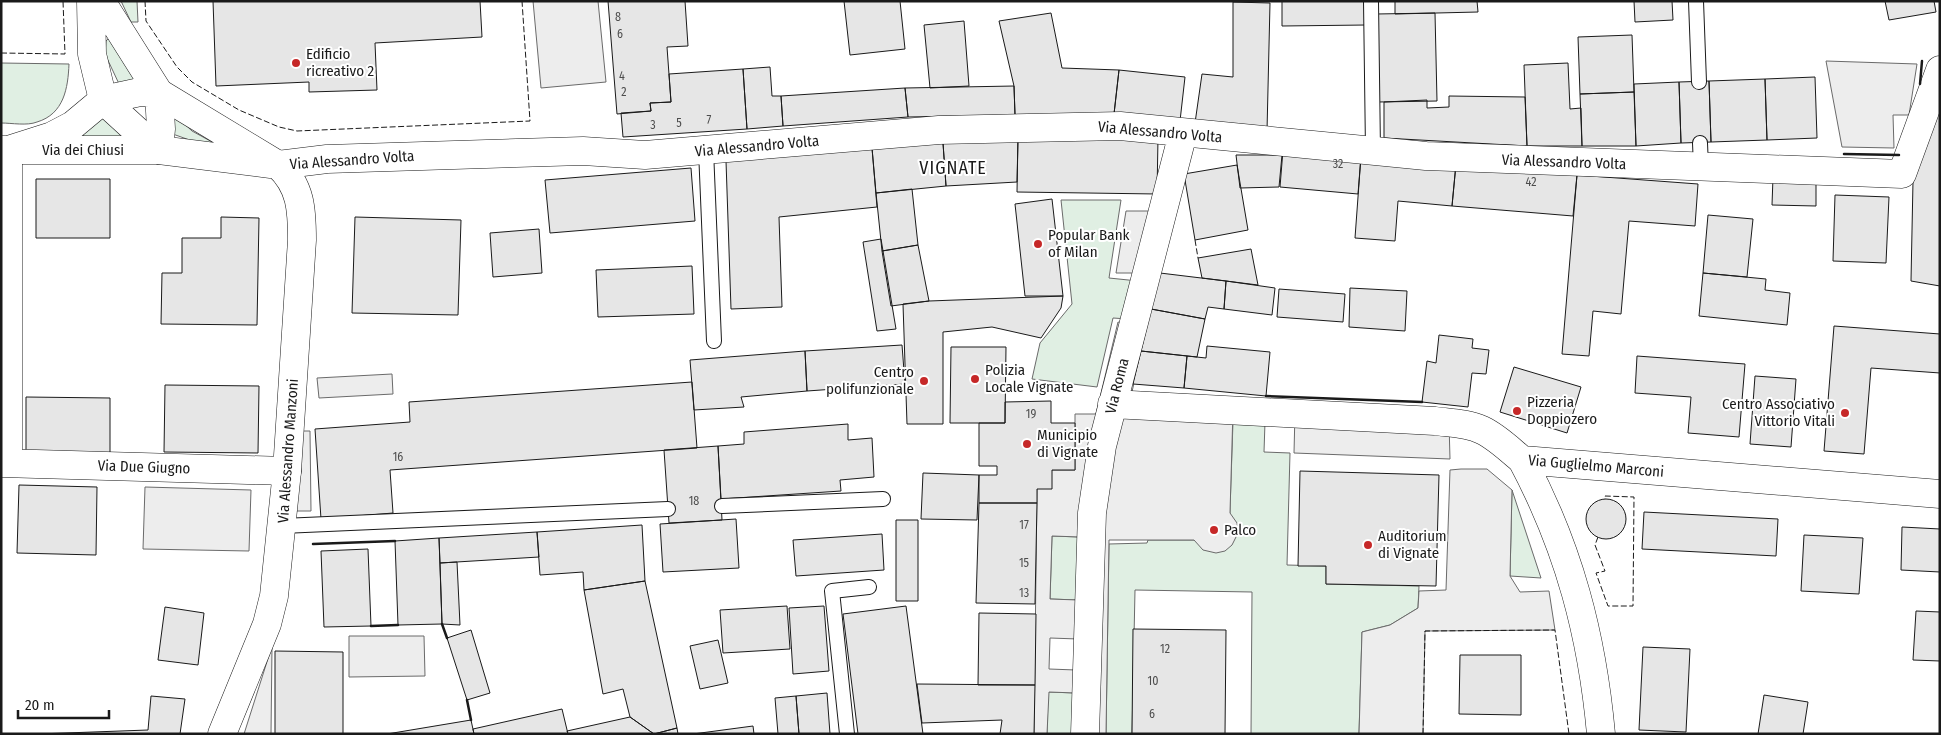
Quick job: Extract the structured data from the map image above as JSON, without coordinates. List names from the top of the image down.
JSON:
{
  "streets": {
    "street": [
      "Via Alessandro Volta",
      "Via dei Chiusi",
      "Via Roma",
      "Via Alessandro Manzoni",
      "Via Guglielmo Marconi",
      "Via Due Giugno"
    ]
  },
  "crossings": [
    ["Via Alessandro Volta", "Via dei Chiusi"],
    ["Via Alessandro Volta", "Via Roma"],
    ["Via Alessandro Volta", "Via Alessandro Manzoni"],
    ["Via Roma", "Via Guglielmo Marconi"],
    ["Via Alessandro Manzoni", "Via Due Giugno"]
  ],
  "districts": ["VIGNATE"],
  "places": [
    "Edificio ricreativo 2",
    "Popular Bank of Milan",
    "Polizia Locale Vignate",
    "Centro polifunzionale",
    "Pizzeria Doppiozero",
    "Centro Associativo Vittorio Vitali",
    "Municipio di Vignate",
    "Palco",
    "Auditorium di Vignate"
  ],
  "house_numbers": [
    "8",
    "6",
    "4",
    "2",
    "7",
    "5",
    "3",
    "32",
    "42",
    "19",
    "16",
    "18",
    "17",
    "15",
    "13",
    "12",
    "10",
    "6"
  ],
  "scale_bar": "20 m"
}
